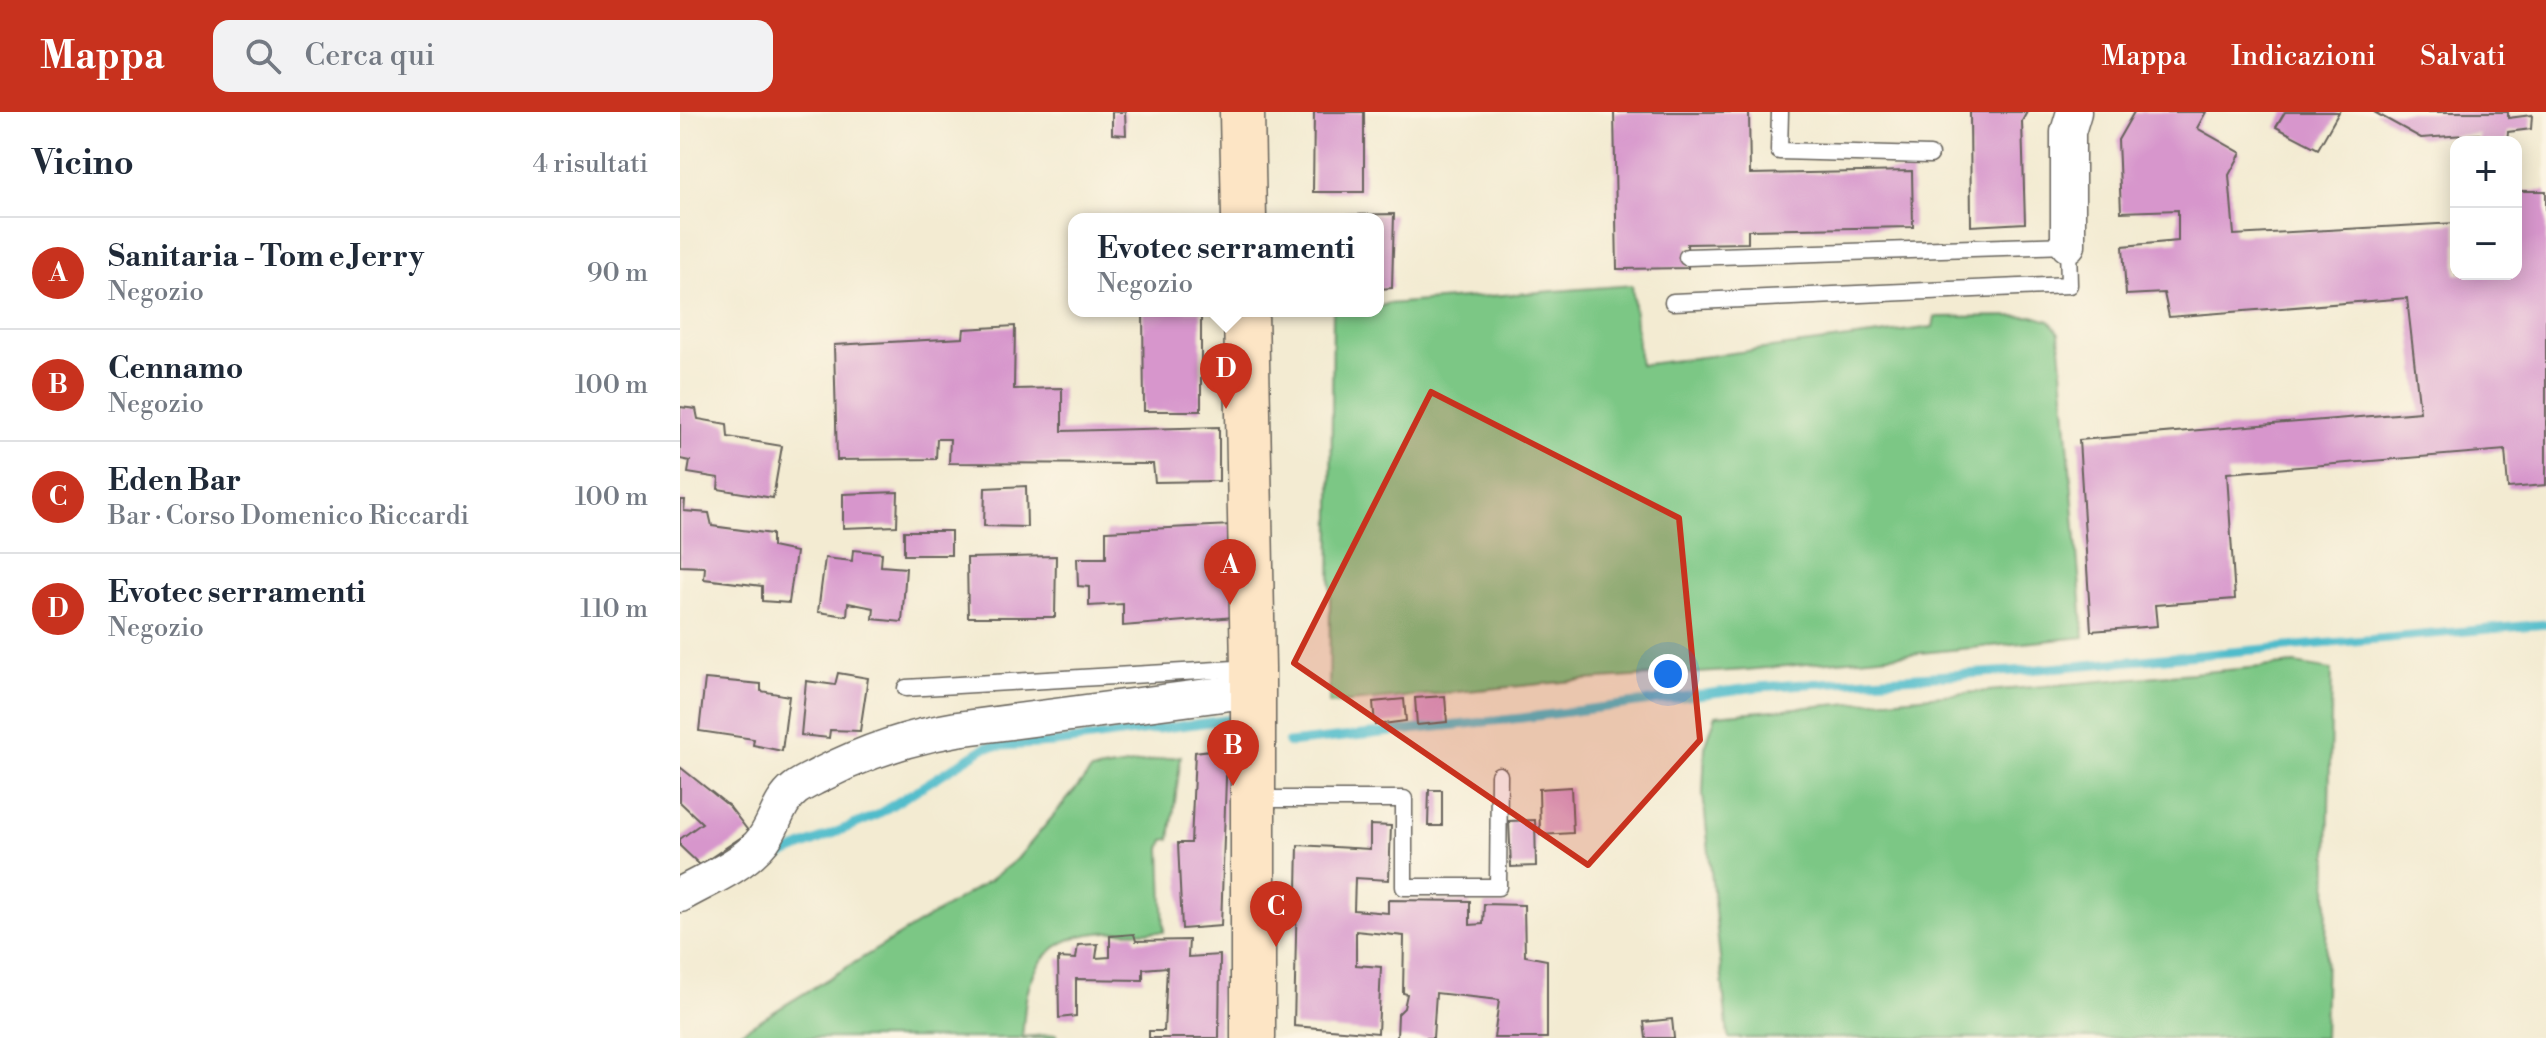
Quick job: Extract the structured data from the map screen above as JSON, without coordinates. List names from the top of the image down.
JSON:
{
  "page": {
    "header": "Mappa",
    "search": "Cerca qui",
    "nav": ["Mappa", "Indicazioni", "Salvati"],
    "heading": ["Vicino", "4 risultati"],
    "map_buttons": ["+", "−"],
    "popup": ["Evotec serramenti", "Negozio"],
    "list": [
      {
        "mark": "A",
        "name": "Sanitaria - Tom e Jerry",
        "note": "Negozio",
        "value": "90 m"
      },
      {
        "mark": "B",
        "name": "Cennamo",
        "note": "Negozio",
        "value": "100 m"
      },
      {
        "mark": "C",
        "name": "Eden Bar",
        "note": "Bar · Corso Domenico Riccardi",
        "value": "100 m"
      },
      {
        "mark": "D",
        "name": "Evotec serramenti",
        "note": "Negozio",
        "value": "110 m"
      }
    ],
    "pins": [
      "D",
      "A",
      "B",
      "C"
    ]
  }
}
